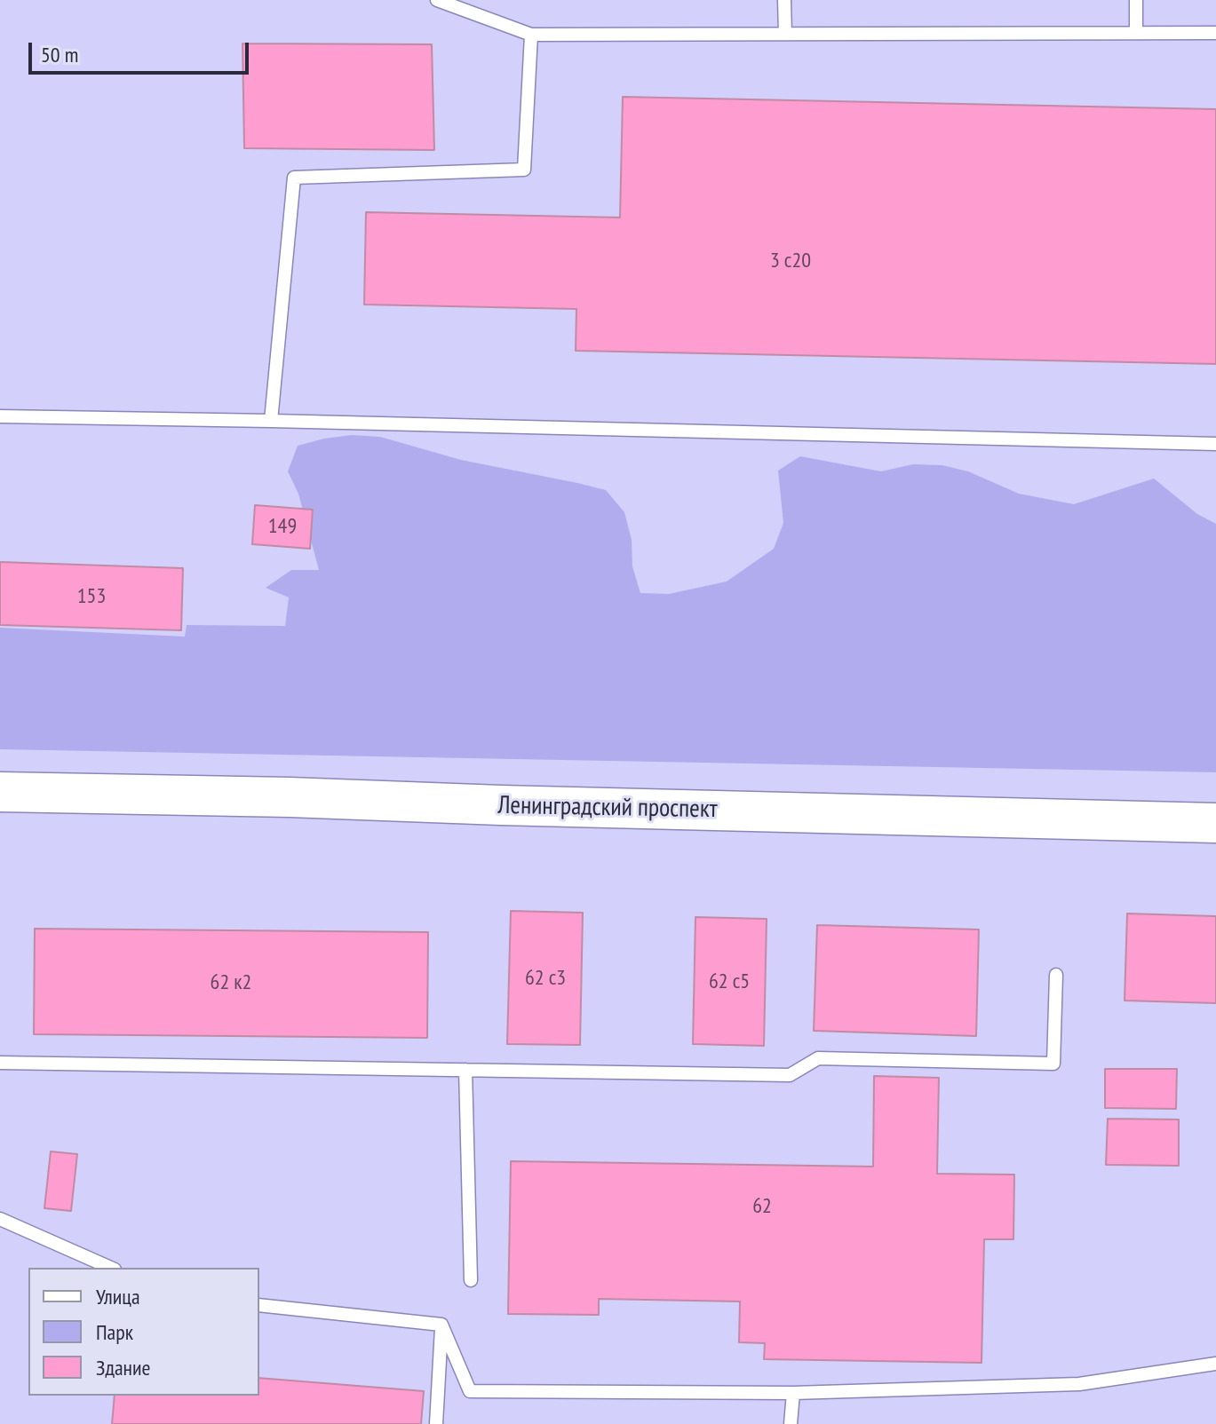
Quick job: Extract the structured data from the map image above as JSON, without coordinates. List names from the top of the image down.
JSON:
{
  "streets": {
    "main road": ["Ленинградский проспект"]
  },
  "house_numbers": [
    "3 с20",
    "149",
    "153",
    "62 с3",
    "62 с5",
    "62 к2",
    "62"
  ],
  "legend": ["Улица", "Парк", "Здание"],
  "scale_bar": "50 m"
}
